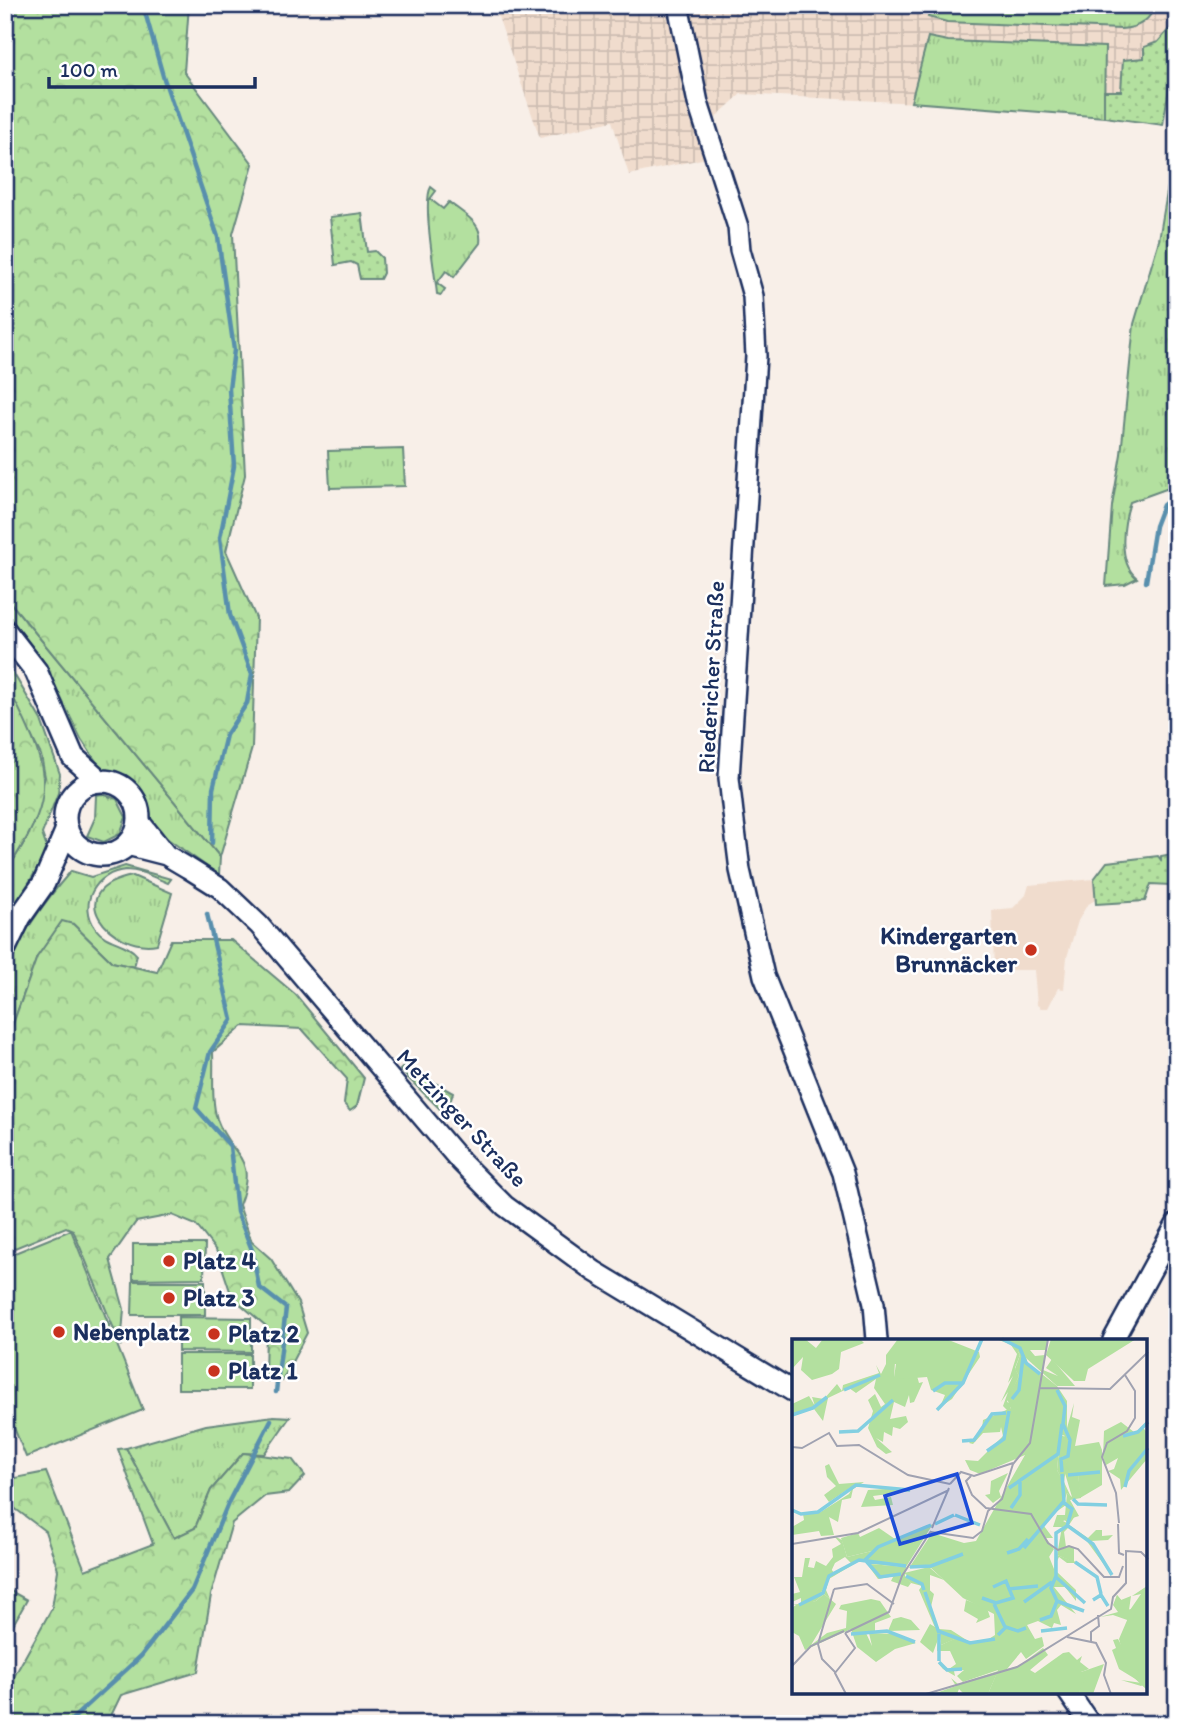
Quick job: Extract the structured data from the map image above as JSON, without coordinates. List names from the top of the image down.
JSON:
{
  "streets": {
    "street": ["Riedericher Straße", "Metzinger Straße"]
  },
  "places": [
    "Kindergarten Brunnäcker",
    "Platz 4",
    "Platz 3",
    "Nebenplatz",
    "Platz 2",
    "Platz 1"
  ],
  "scale_bar": "100 m"
}
